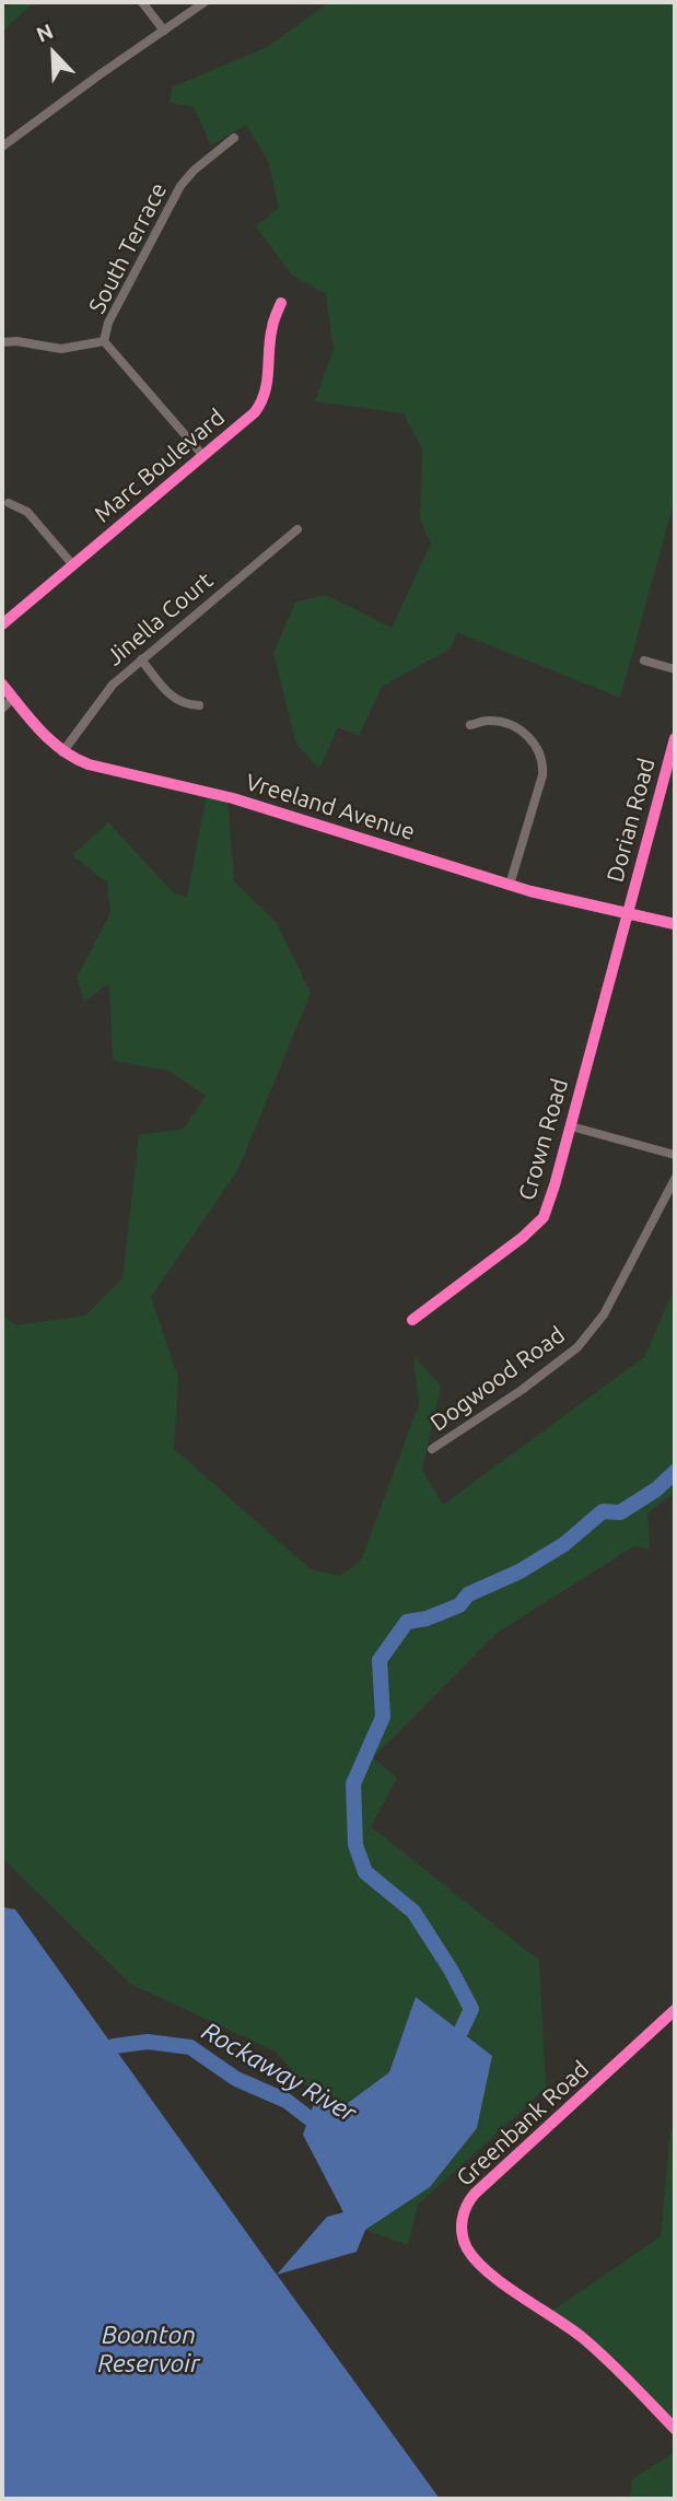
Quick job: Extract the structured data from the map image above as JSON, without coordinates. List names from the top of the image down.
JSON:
{
  "streets": {
    "street": [
      "South Terrace",
      "Marc Boulevard",
      "Jinella Court",
      "Vreeland Avenue",
      "Dorian Road",
      "Crown Road",
      "Dogwood Road",
      "Greenbank Road"
    ]
  },
  "crossings": [
    ["Jinella Court", "Vreeland Avenue"],
    ["Vreeland Avenue", "Dorian Road"],
    ["Vreeland Avenue", "Crown Road"],
    ["Dorian Road", "Crown Road"]
  ],
  "water": ["Rockaway River", "Boonton Reservoir"],
  "north": "top left"
}
